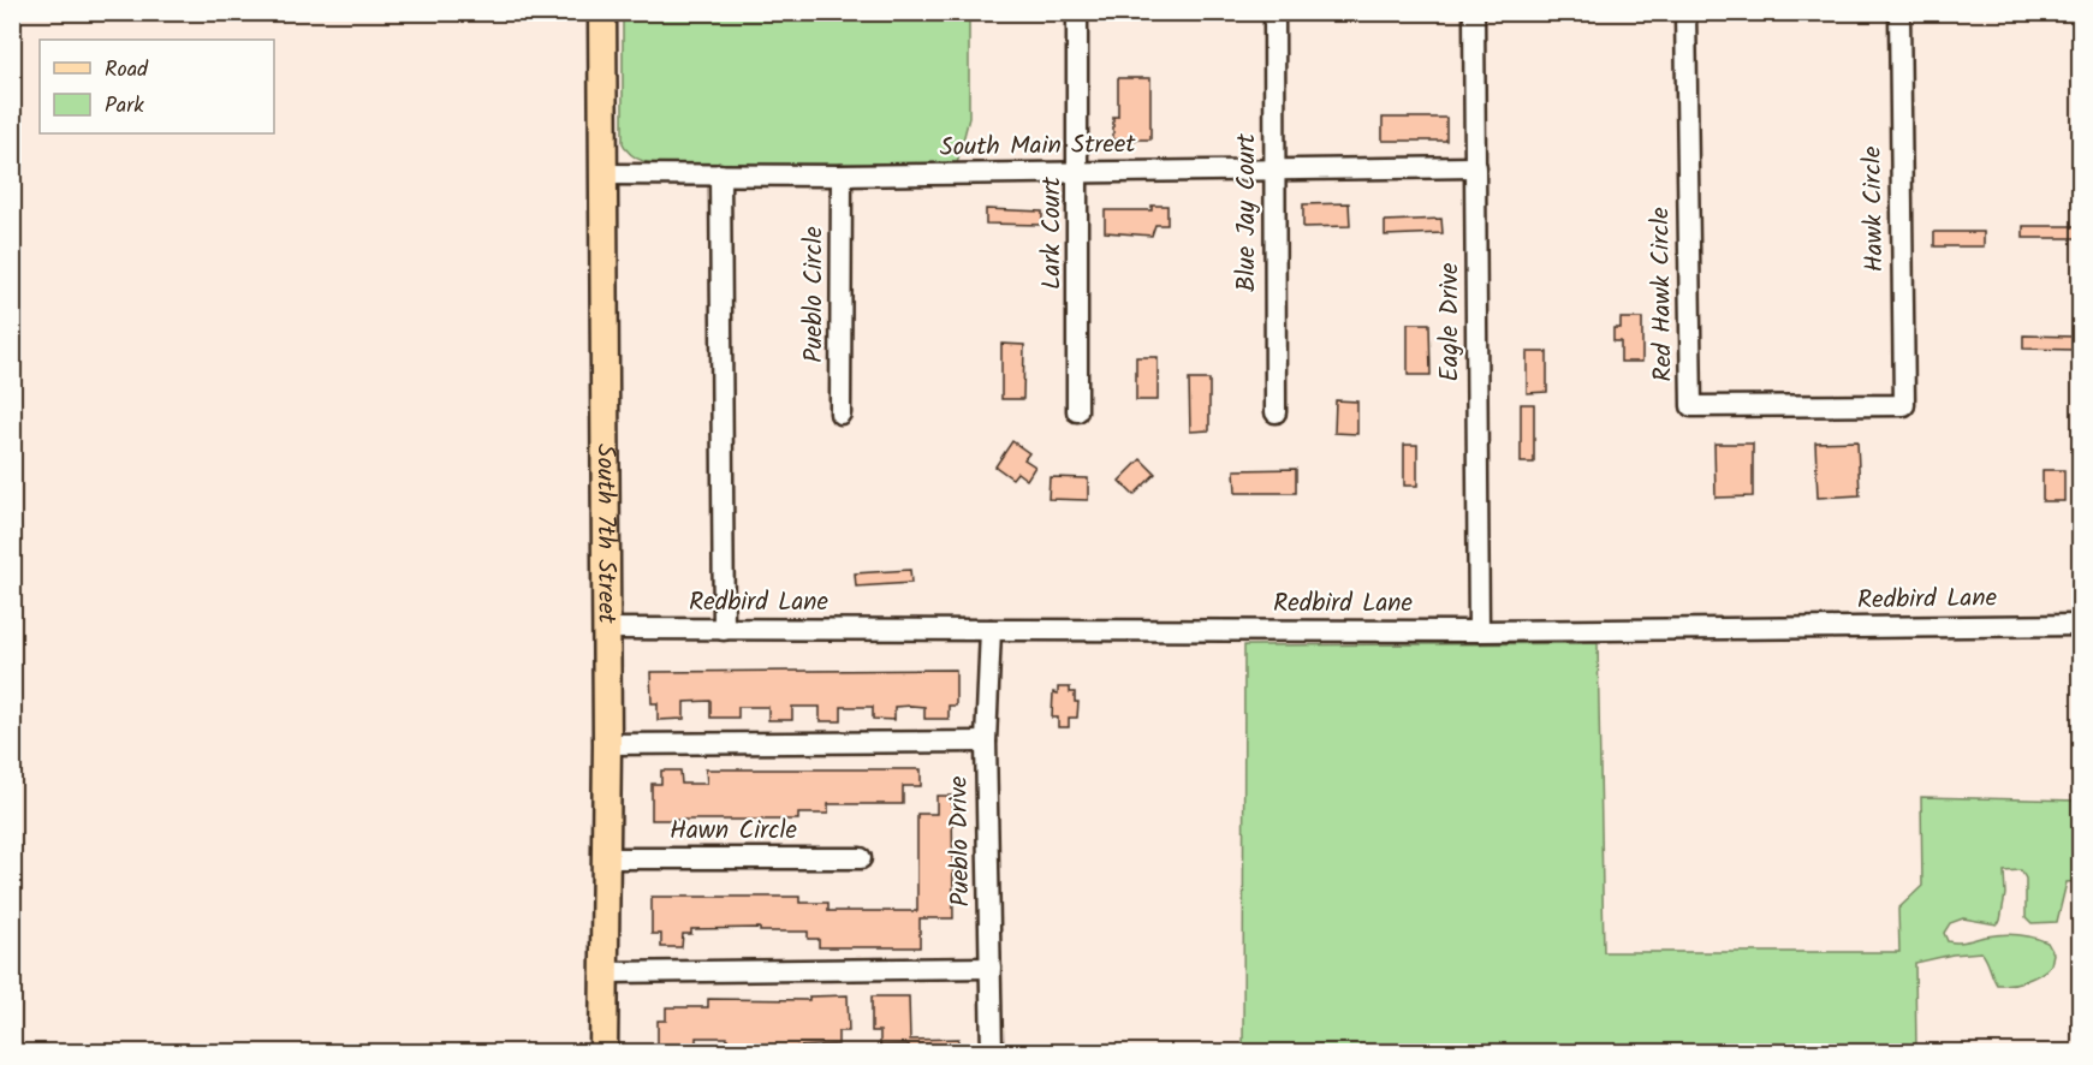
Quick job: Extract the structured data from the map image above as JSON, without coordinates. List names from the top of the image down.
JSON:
{
  "streets": {
    "main road": ["South 7th Street"],
    "street": [
      "South Main Street",
      "Hawk Circle",
      "Blue Jay Court",
      "Lark Court",
      "Pueblo Circle",
      "Red Hawk Circle",
      "Eagle Drive",
      "Redbird Lane",
      "Hawn Circle",
      "Pueblo Drive"
    ]
  },
  "crossings": [
    ["South Main Street", "Blue Jay Court"],
    ["South Main Street", "Lark Court"],
    ["South Main Street", "Pueblo Circle"],
    ["South Main Street", "Eagle Drive"],
    ["South Main Street", "South 7th Street"],
    ["Hawk Circle", "Red Hawk Circle"],
    ["Eagle Drive", "Redbird Lane"],
    ["South 7th Street", "Redbird Lane"],
    ["South 7th Street", "Hawn Circle"],
    ["Redbird Lane", "Pueblo Drive"]
  ],
  "legend": ["Road", "Park"]
}
